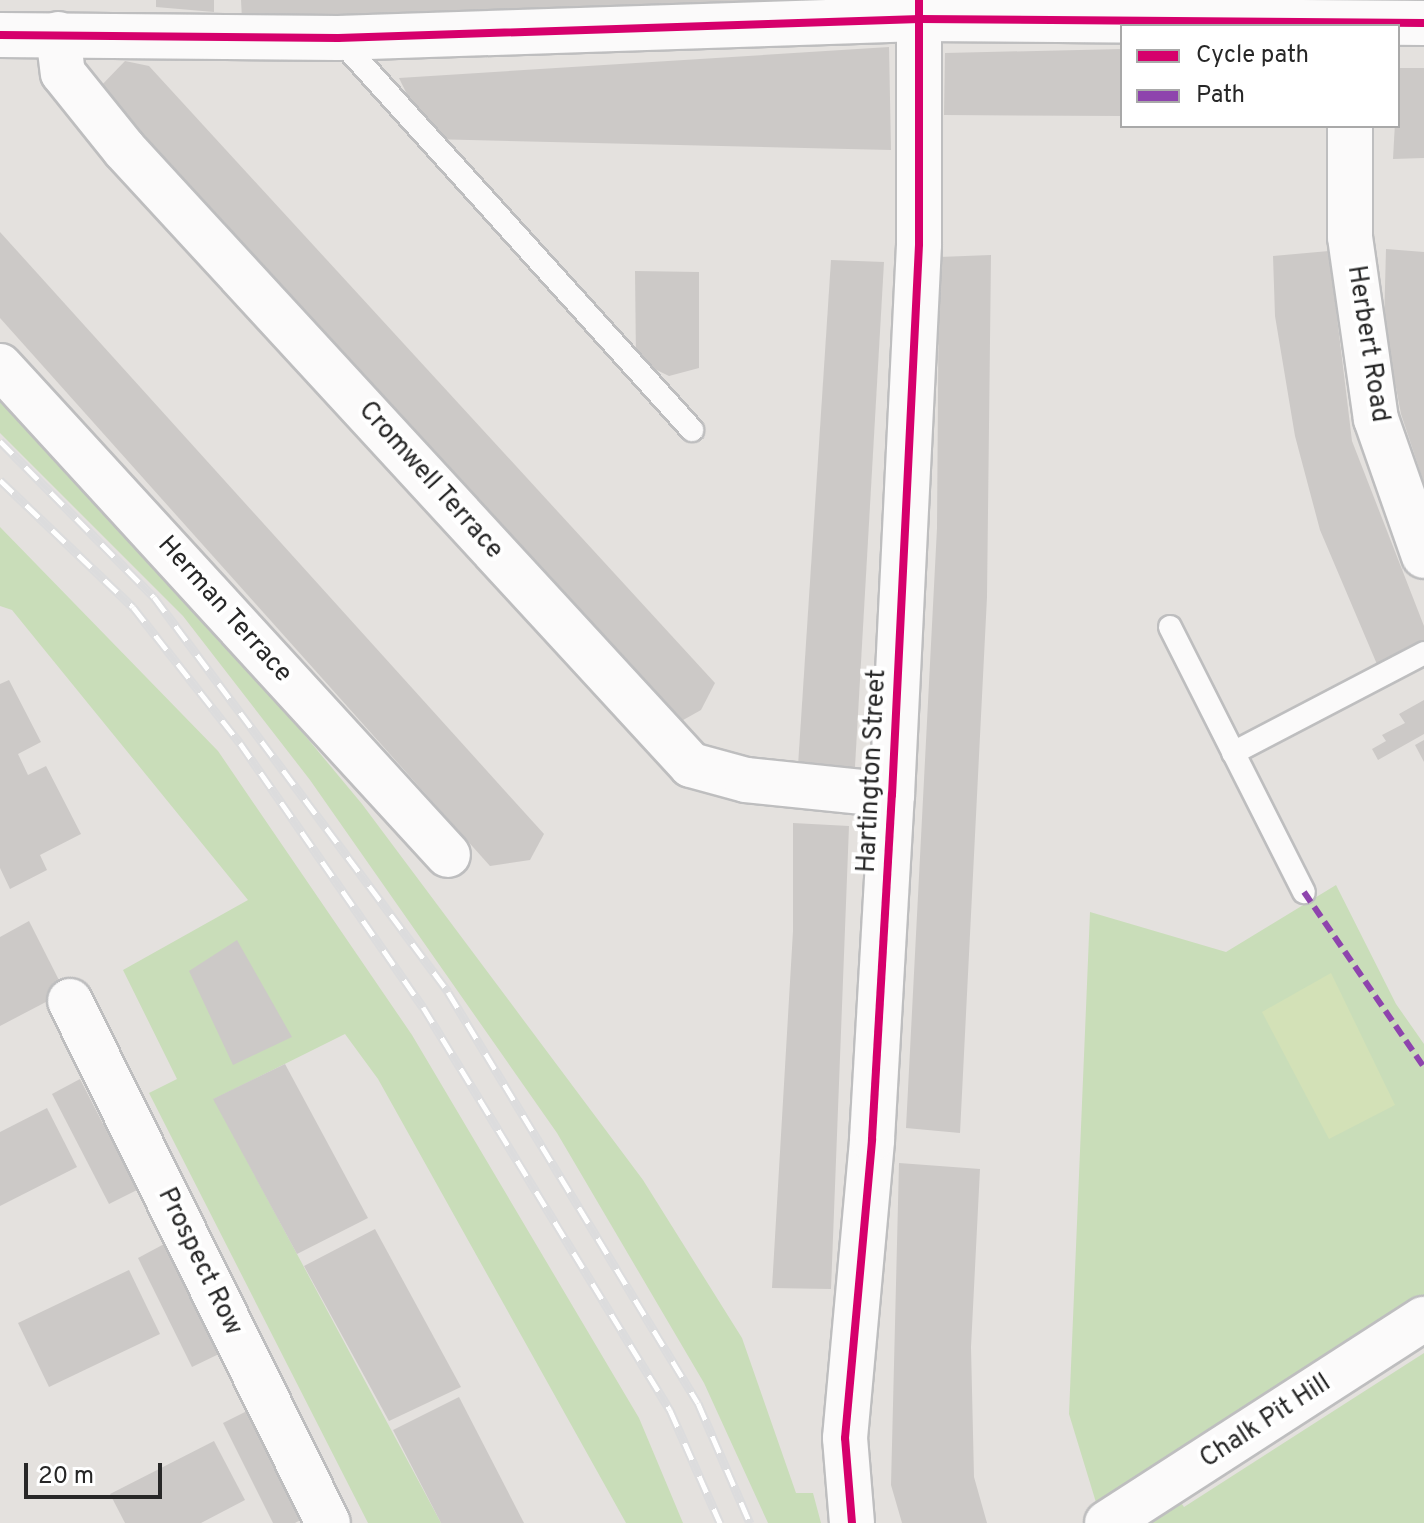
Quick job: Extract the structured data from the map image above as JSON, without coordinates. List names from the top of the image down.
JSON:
{
  "streets": {
    "street": [
      "Herbert Road",
      "Cromwell Terrace",
      "Herman Terrace",
      "Hartington Street",
      "Prospect Row",
      "Chalk Pit Hill"
    ]
  },
  "crossings": [
    ["Cromwell Terrace", "Hartington Street"]
  ],
  "legend": ["Cycle path", "Path"],
  "scale_bar": "20 m"
}
